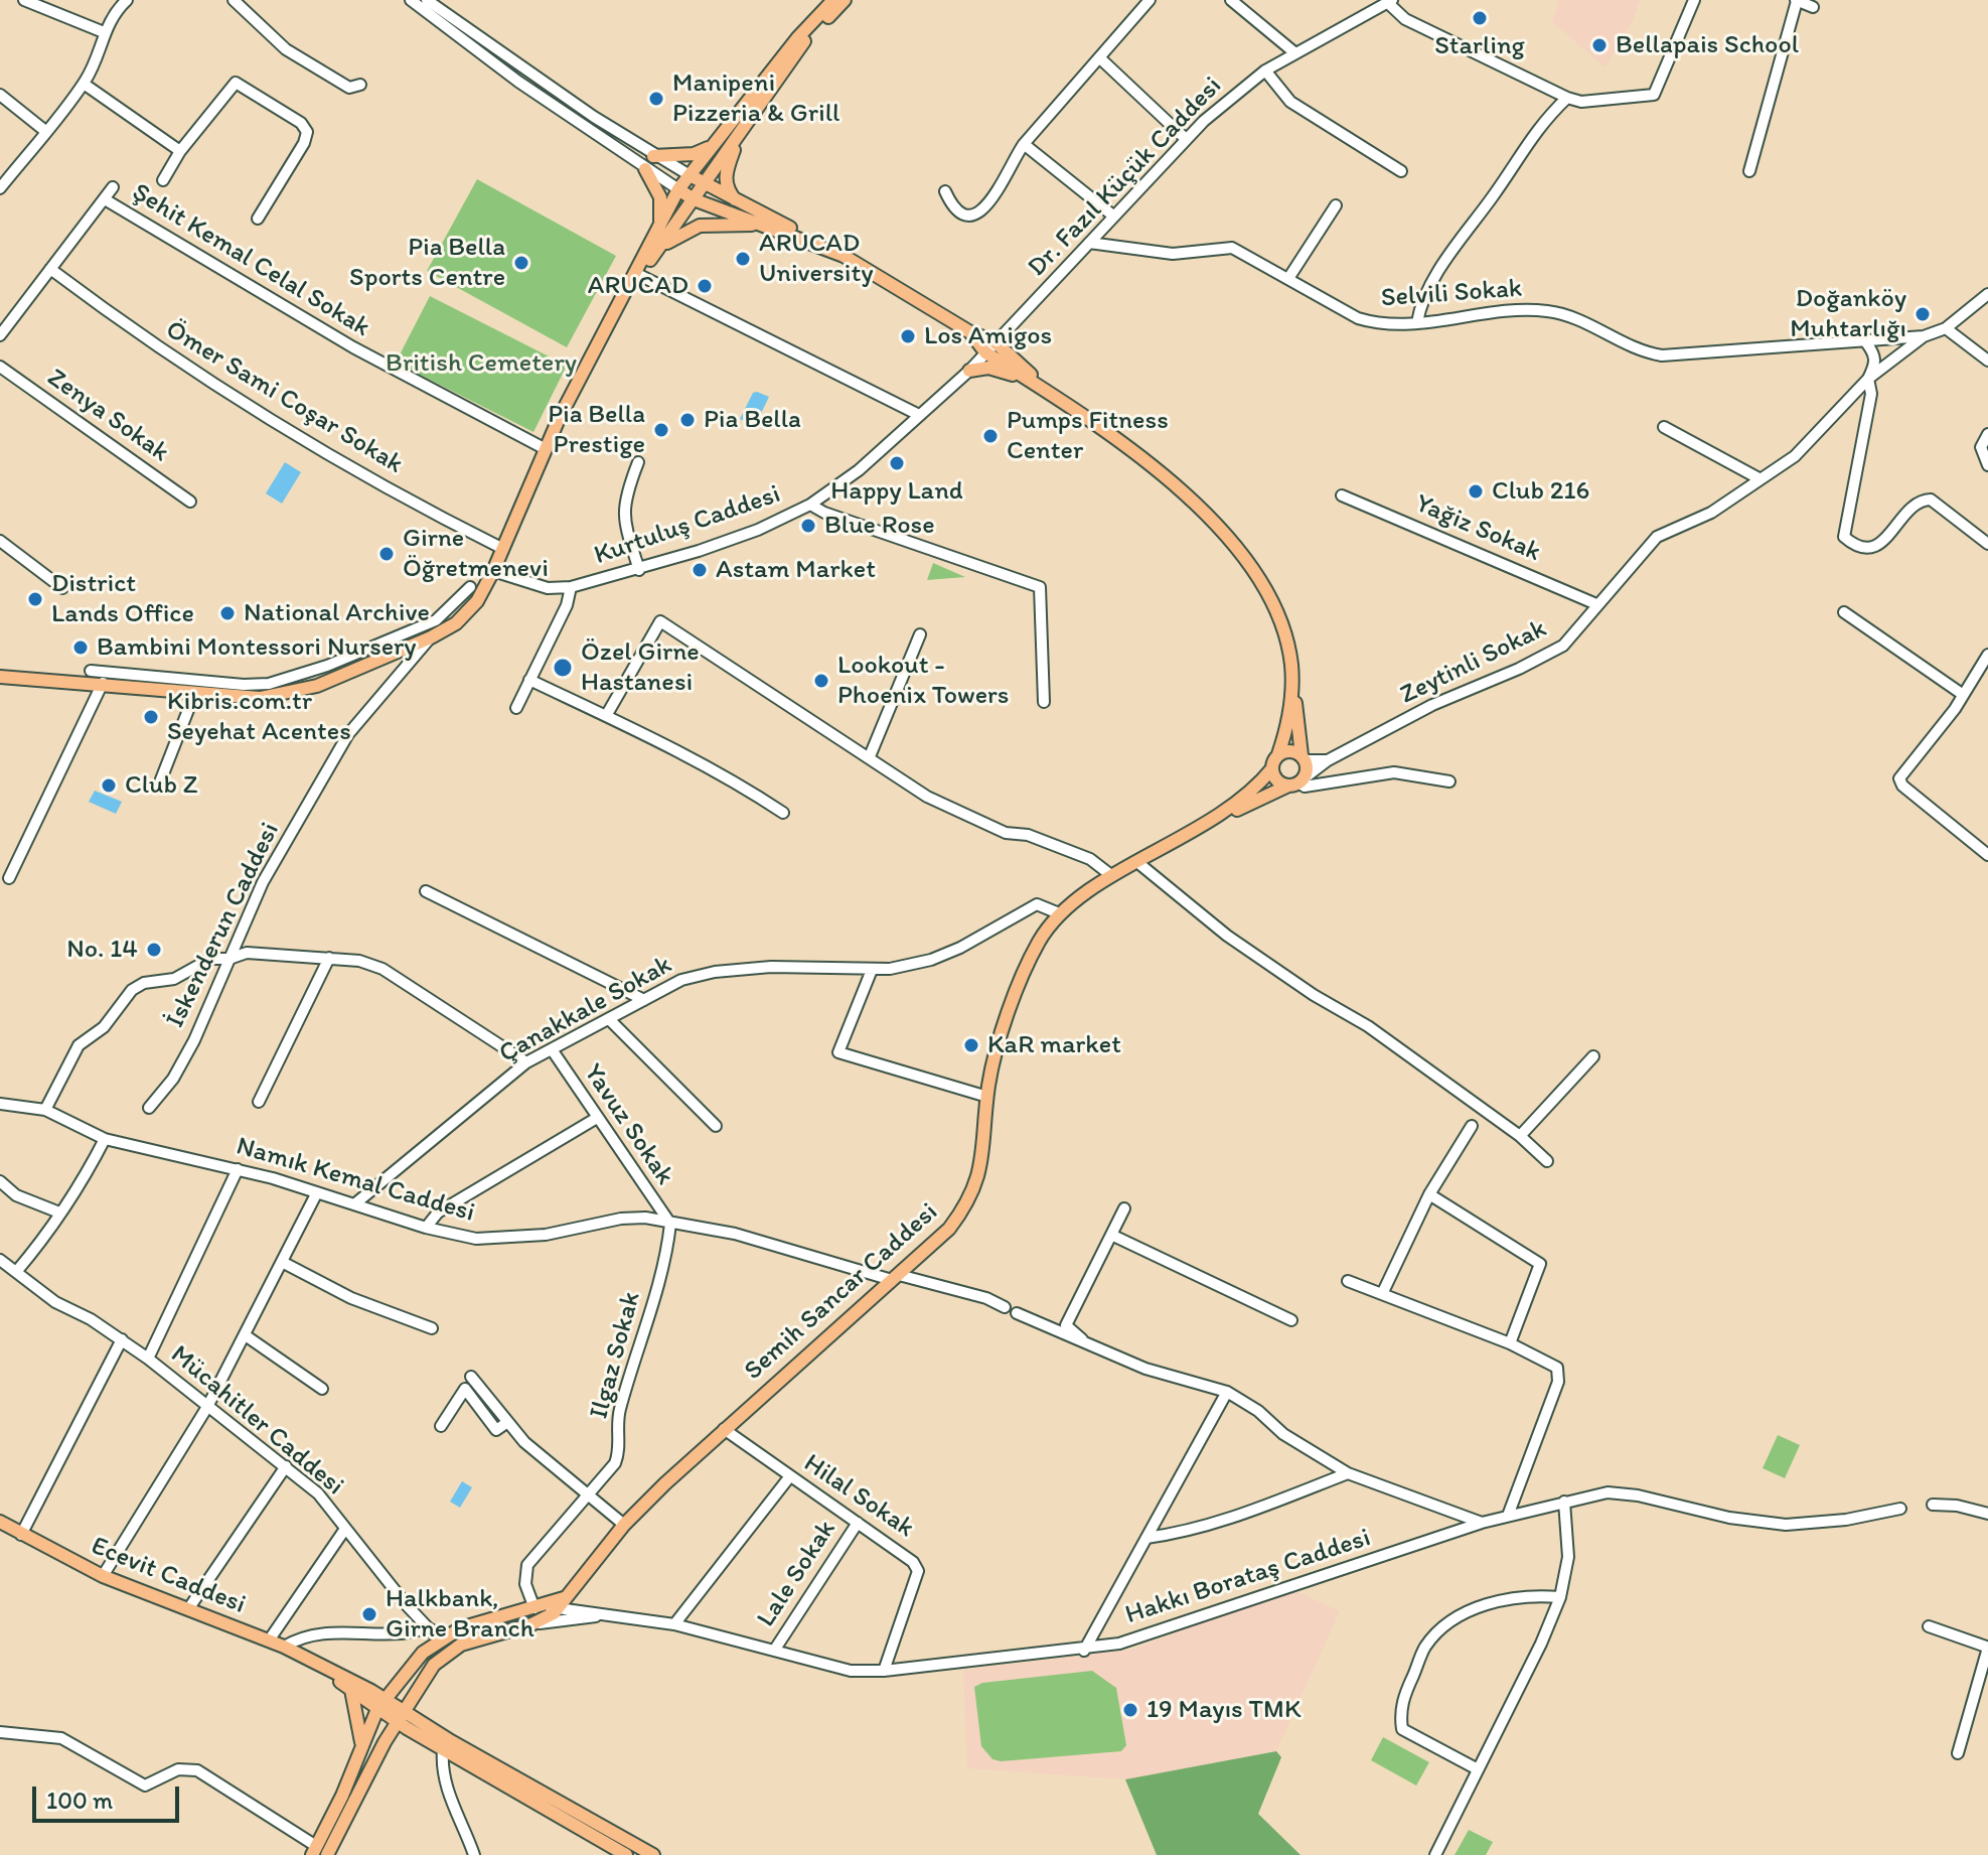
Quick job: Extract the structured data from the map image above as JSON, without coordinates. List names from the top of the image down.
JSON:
{
  "streets": {
    "main road": ["İskenderun Caddesi", "Semih Sancar Caddesi", "Ecevit Caddesi"],
    "street": [
      "Dr. Fazıl Küçük Caddesi",
      "Şehit Kemal Celal Sokak",
      "Selvili Sokak",
      "Ömer Sami Coşar Sokak",
      "Zenya Sokak",
      "Kurtuluş Caddesi",
      "Yağiz Sokak",
      "Zeytinli Sokak",
      "Çanakkale Sokak",
      "Yavuz Sokak",
      "Namık Kemal Caddesi",
      "Ilgaz Sokak",
      "Mücahitler Caddesi",
      "Hilal Sokak",
      "Lale Sokak",
      "Hakkı Borataş Caddesi"
    ]
  },
  "crossings": [
    ["Dr. Fazıl Küçük Caddesi", "Selvili Sokak"],
    ["Dr. Fazıl Küçük Caddesi", "Kurtuluş Caddesi"],
    ["Dr. Fazıl Küçük Caddesi", "Semih Sancar Caddesi"],
    ["Şehit Kemal Celal Sokak", "İskenderun Caddesi"],
    ["Selvili Sokak", "Zeytinli Sokak"],
    ["Ömer Sami Coşar Sokak", "İskenderun Caddesi"],
    ["Kurtuluş Caddesi", "İskenderun Caddesi"],
    ["Kurtuluş Caddesi", "Semih Sancar Caddesi"],
    ["Yağiz Sokak", "Zeytinli Sokak"],
    ["Zeytinli Sokak", "Semih Sancar Caddesi"],
    ["Çanakkale Sokak", "Yavuz Sokak"],
    ["Çanakkale Sokak", "Namık Kemal Caddesi"],
    ["Çanakkale Sokak", "Semih Sancar Caddesi"],
    ["Yavuz Sokak", "Namık Kemal Caddesi"],
    ["Yavuz Sokak", "Ilgaz Sokak"],
    ["Namık Kemal Caddesi", "Semih Sancar Caddesi"],
    ["Namık Kemal Caddesi", "Ilgaz Sokak"],
    ["Semih Sancar Caddesi", "Hilal Sokak"],
    ["Semih Sancar Caddesi", "Ecevit Caddesi"],
    ["Semih Sancar Caddesi", "Hakkı Borataş Caddesi"],
    ["Hilal Sokak", "Lale Sokak"],
    ["Hilal Sokak", "Hakkı Borataş Caddesi"],
    ["Lale Sokak", "Hakkı Borataş Caddesi"]
  ],
  "parks": ["British Cemetery"],
  "places": [
    "Starling",
    "Bellapais School",
    "Manipeni Pizzeria & Grill",
    "ARUCAD University",
    "Pia Bella Sports Centre",
    "ARUCAD",
    "Doğanköy Muhtarlığı",
    "Los Amigos",
    "Pia Bella",
    "Pia Bella Prestige",
    "Pumps Fitness Center",
    "Happy Land",
    "Club 216",
    "Blue Rose",
    "Girne Öğretmenevi",
    "Astam Market",
    "District Lands Office",
    "National Archive",
    "Bambini Montessori Nursery",
    "Özel Girne Hastanesi",
    "Lookout - Phoenix Towers",
    "Kibris.com.tr Seyehat Acentes",
    "Club Z",
    "No. 14",
    "KaR market",
    "Halkbank, Girne Branch",
    "19 Mayıs TMK"
  ],
  "scale_bar": "100 m"
}
